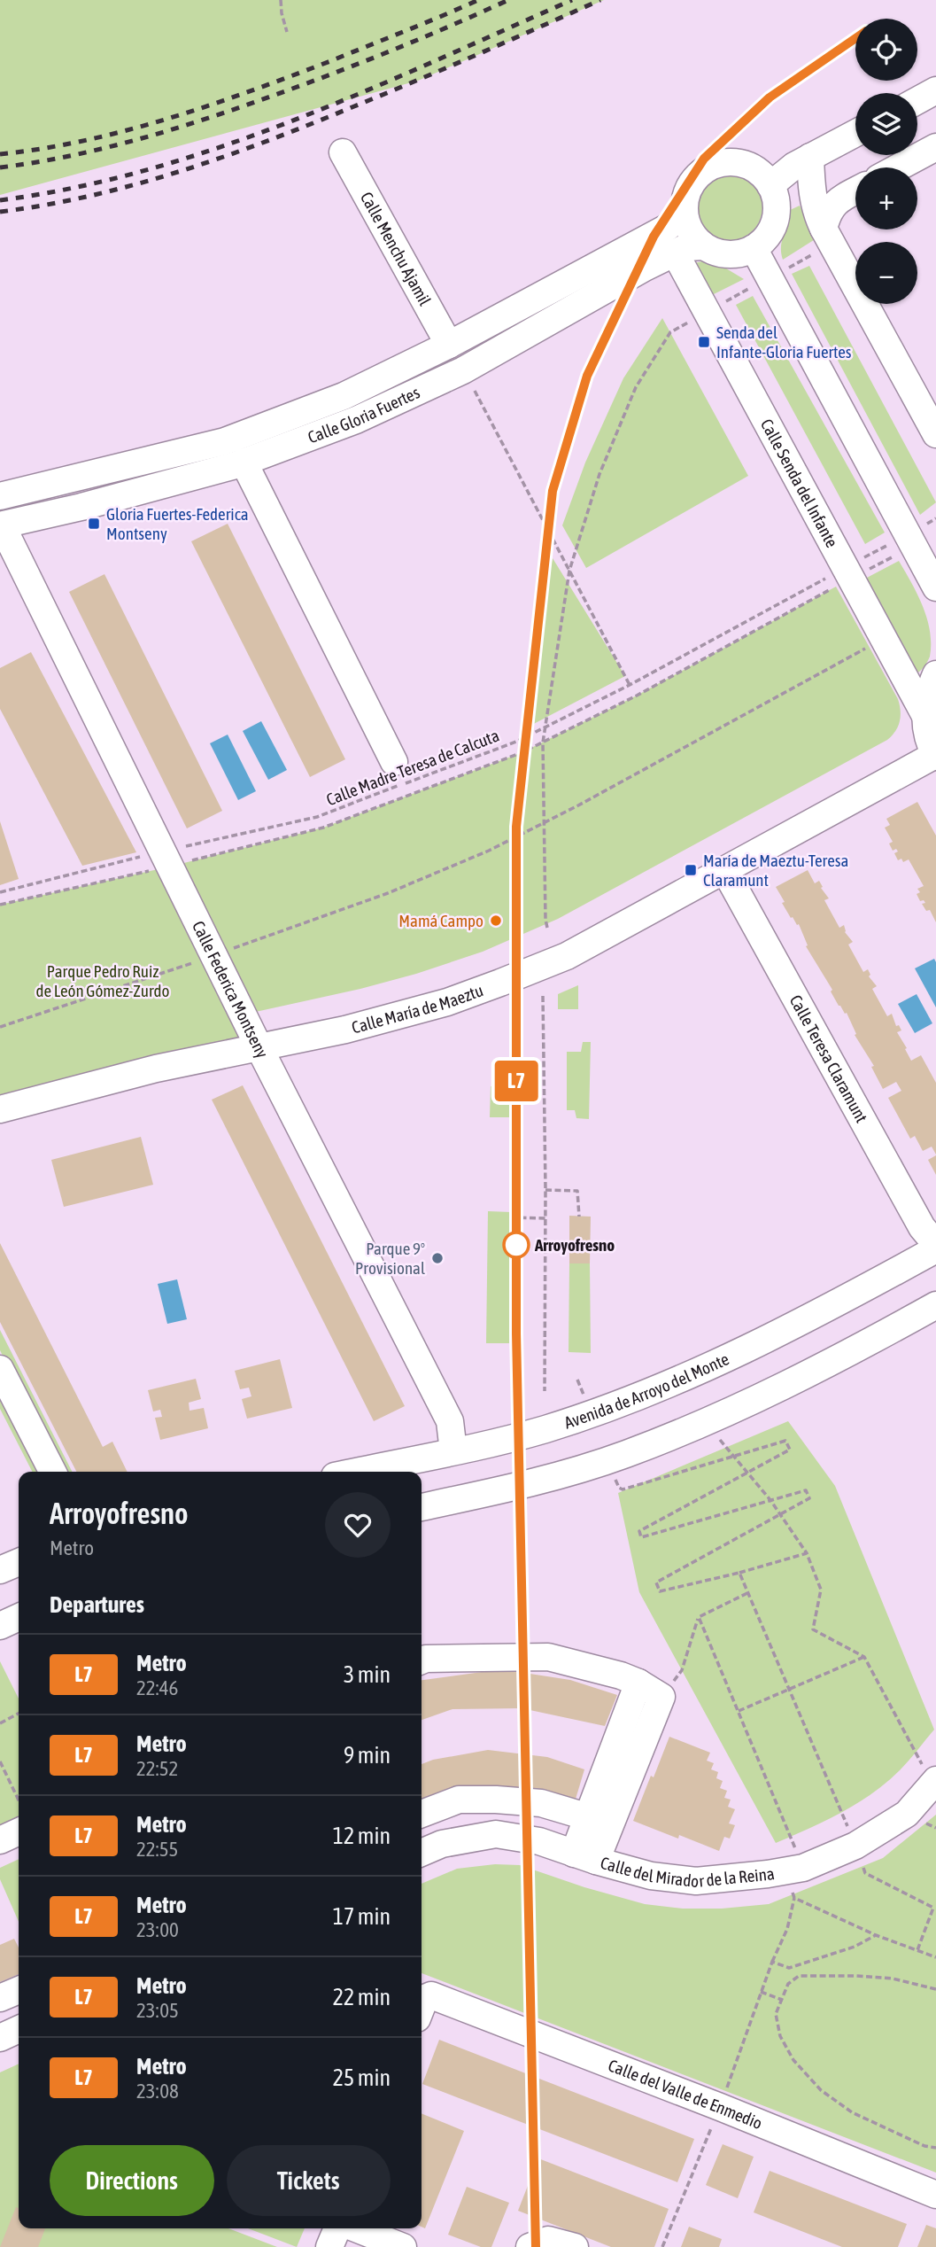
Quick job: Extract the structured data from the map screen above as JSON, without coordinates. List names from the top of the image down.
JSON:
{
  "streets": {
    "street": [
      "Calle Menchu Ajamil",
      "Calle Gloria Fuertes",
      "Calle Senda del Infante",
      "Calle Federica Montseny",
      "Calle María de Maeztu",
      "Calle Teresa Claramunt",
      "Avenida de Arroyo del Monte",
      "Calle del Mirador de la Reina",
      "Calle del Valle de Enmedio"
    ],
    "path": ["Calle Madre Teresa de Calcuta"]
  },
  "crossings": [
    ["Calle Menchu Ajamil", "Calle Gloria Fuertes"],
    ["Calle Gloria Fuertes", "Calle Senda del Infante"],
    ["Calle Gloria Fuertes", "Calle Federica Montseny"],
    ["Calle Senda del Infante", "Calle Madre Teresa de Calcuta"],
    ["Calle Madre Teresa de Calcuta", "Calle Federica Montseny"],
    ["Calle Federica Montseny", "Calle María de Maeztu"],
    ["Calle Federica Montseny", "Avenida de Arroyo del Monte"],
    ["Calle María de Maeztu", "Calle Teresa Claramunt"],
    ["Calle Teresa Claramunt", "Avenida de Arroyo del Monte"]
  ],
  "parks": ["Parque Pedro Ruiz de León Gómez-Zurdo"],
  "places": {
    "transit": ["Senda del Infante-Gloria Fuertes", "Gloria Fuertes-Federica Montseny", "María de Maeztu-Teresa Claramunt"],
    "other": ["Mamá Campo", "Arroyofresno", "Parque 9º Provisional"]
  },
  "lines": ["metro line L7"],
  "page": {
    "on_map": "L7",
    "map_buttons": ["+", "−"],
    "heading": [
      ["Arroyofresno", "Metro"],
      "Departures"
    ],
    "list": [
      {
        "mark": "L7",
        "name": "Metro",
        "note": "22:46",
        "value": "3 min"
      },
      {
        "mark": "L7",
        "name": "Metro",
        "note": "22:52",
        "value": "9 min"
      },
      {
        "mark": "L7",
        "name": "Metro",
        "note": "22:55",
        "value": "12 min"
      },
      {
        "mark": "L7",
        "name": "Metro",
        "note": "23:00",
        "value": "17 min"
      },
      {
        "mark": "L7",
        "name": "Metro",
        "note": "23:05",
        "value": "22 min"
      },
      {
        "mark": "L7",
        "name": "Metro",
        "note": "23:08",
        "value": "25 min"
      }
    ],
    "buttons": ["Directions", "Tickets"]
  }
}
